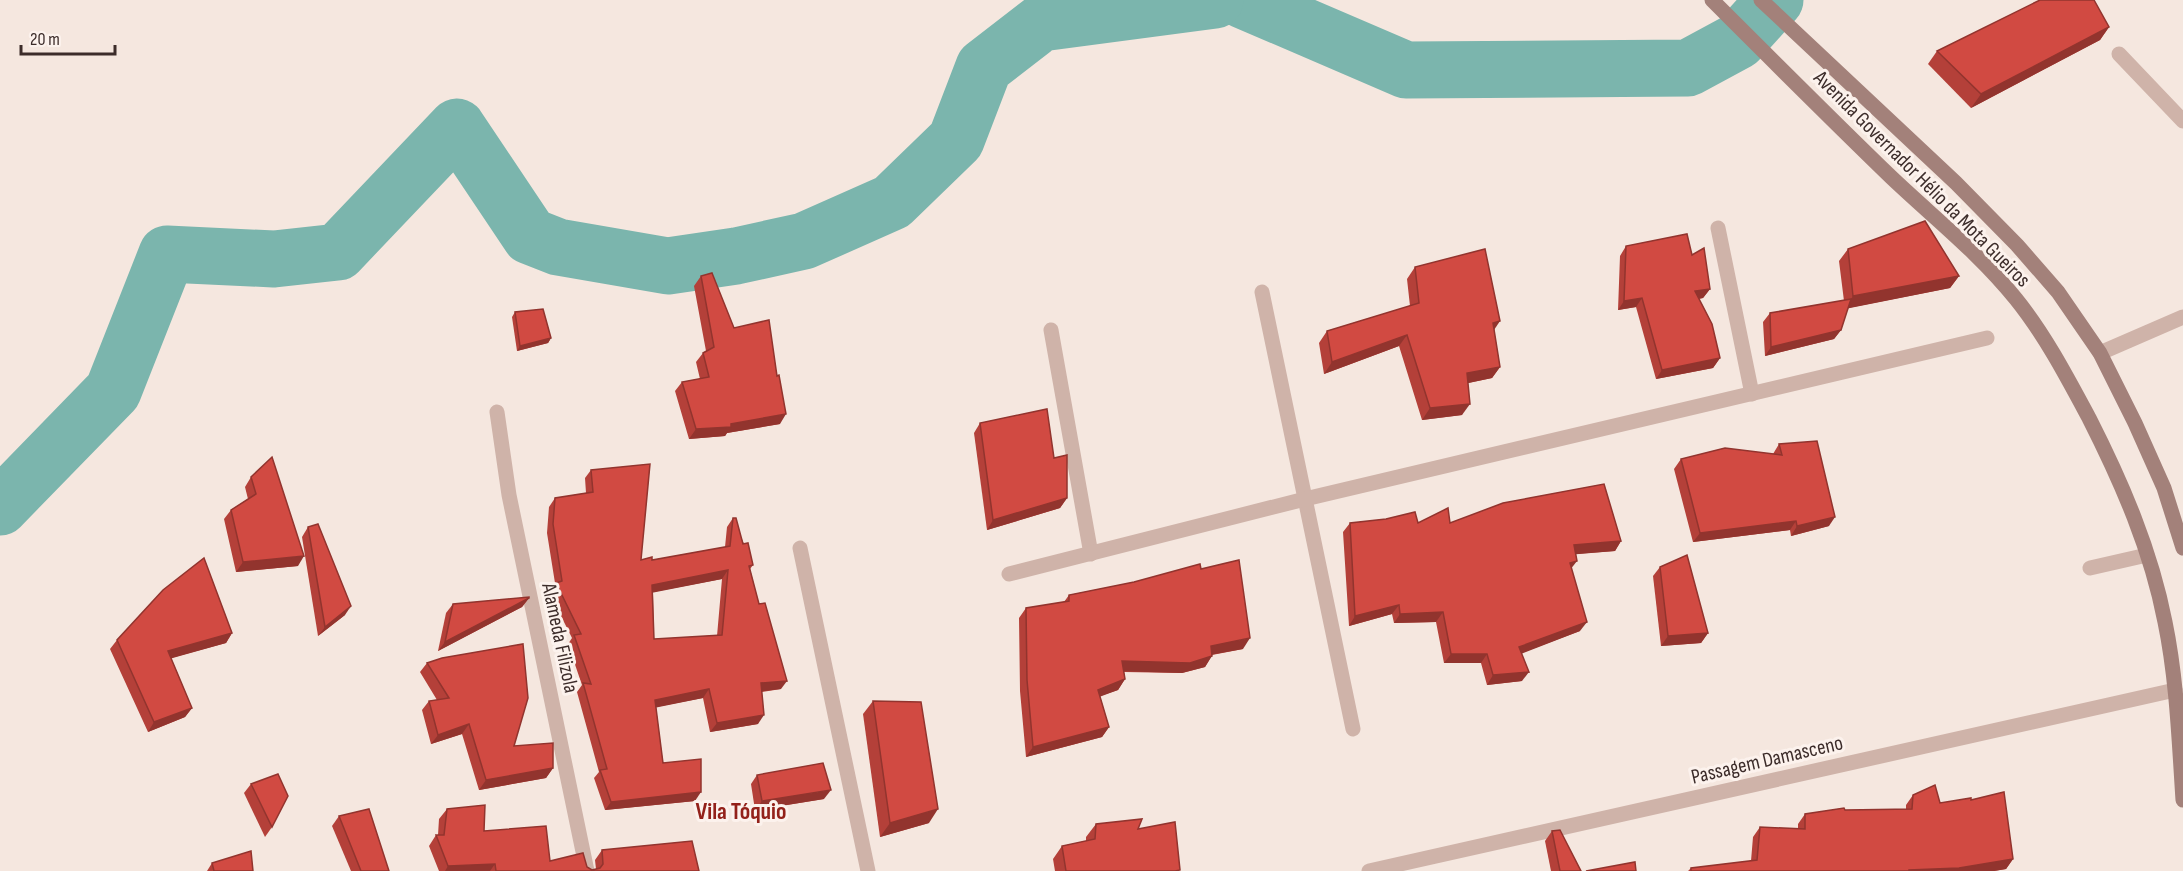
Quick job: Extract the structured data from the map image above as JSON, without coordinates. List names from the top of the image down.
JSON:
{
  "streets": {
    "main road": ["Avenida Governador Hélio da Mota Gueiros"],
    "street": ["Alameda Filizola", "Passagem Damasceno"]
  },
  "crossings": [
    ["Avenida Governador Hélio da Mota Gueiros", "Passagem Damasceno"]
  ],
  "districts": ["Vila Tóquio"],
  "scale_bar": "20 m"
}
